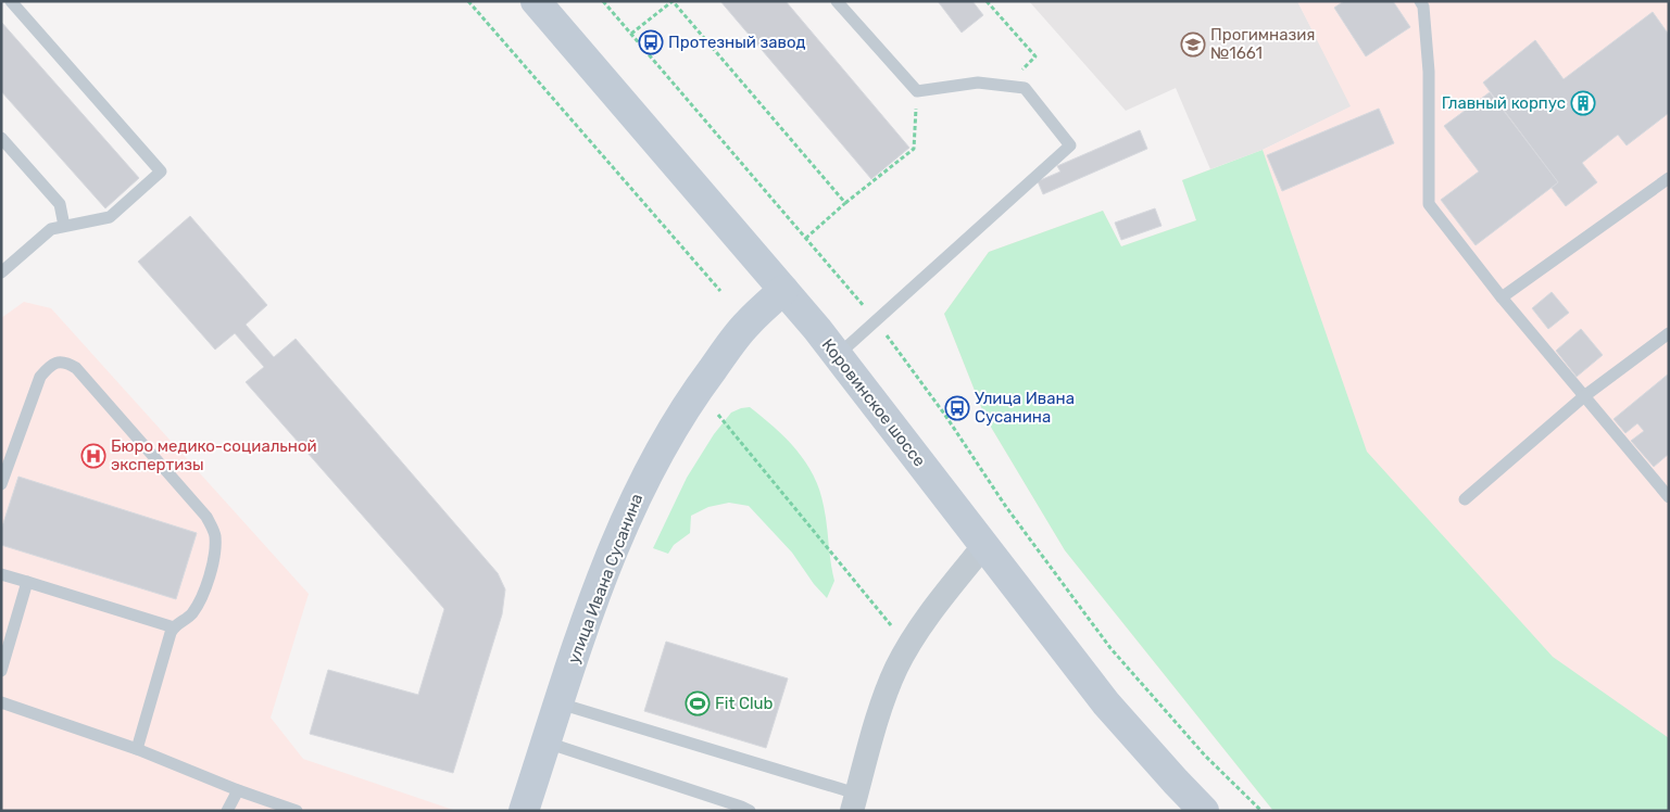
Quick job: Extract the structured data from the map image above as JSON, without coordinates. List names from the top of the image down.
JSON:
{
  "streets": {
    "main road": ["Коровинское шоссе", "улица Ивана Сусанина"]
  },
  "crossings": [
    ["Коровинское шоссе", "улица Ивана Сусанина"]
  ],
  "places": {
    "bus stop": ["Протезный завод", "Улица Ивана Сусанина"],
    "school or university": ["Прогимназия №1661"],
    "building": ["Главный корпус"],
    "hospital": ["Бюро медико-социальной экспертизы"],
    "sports": ["Fit Club"]
  }
}
